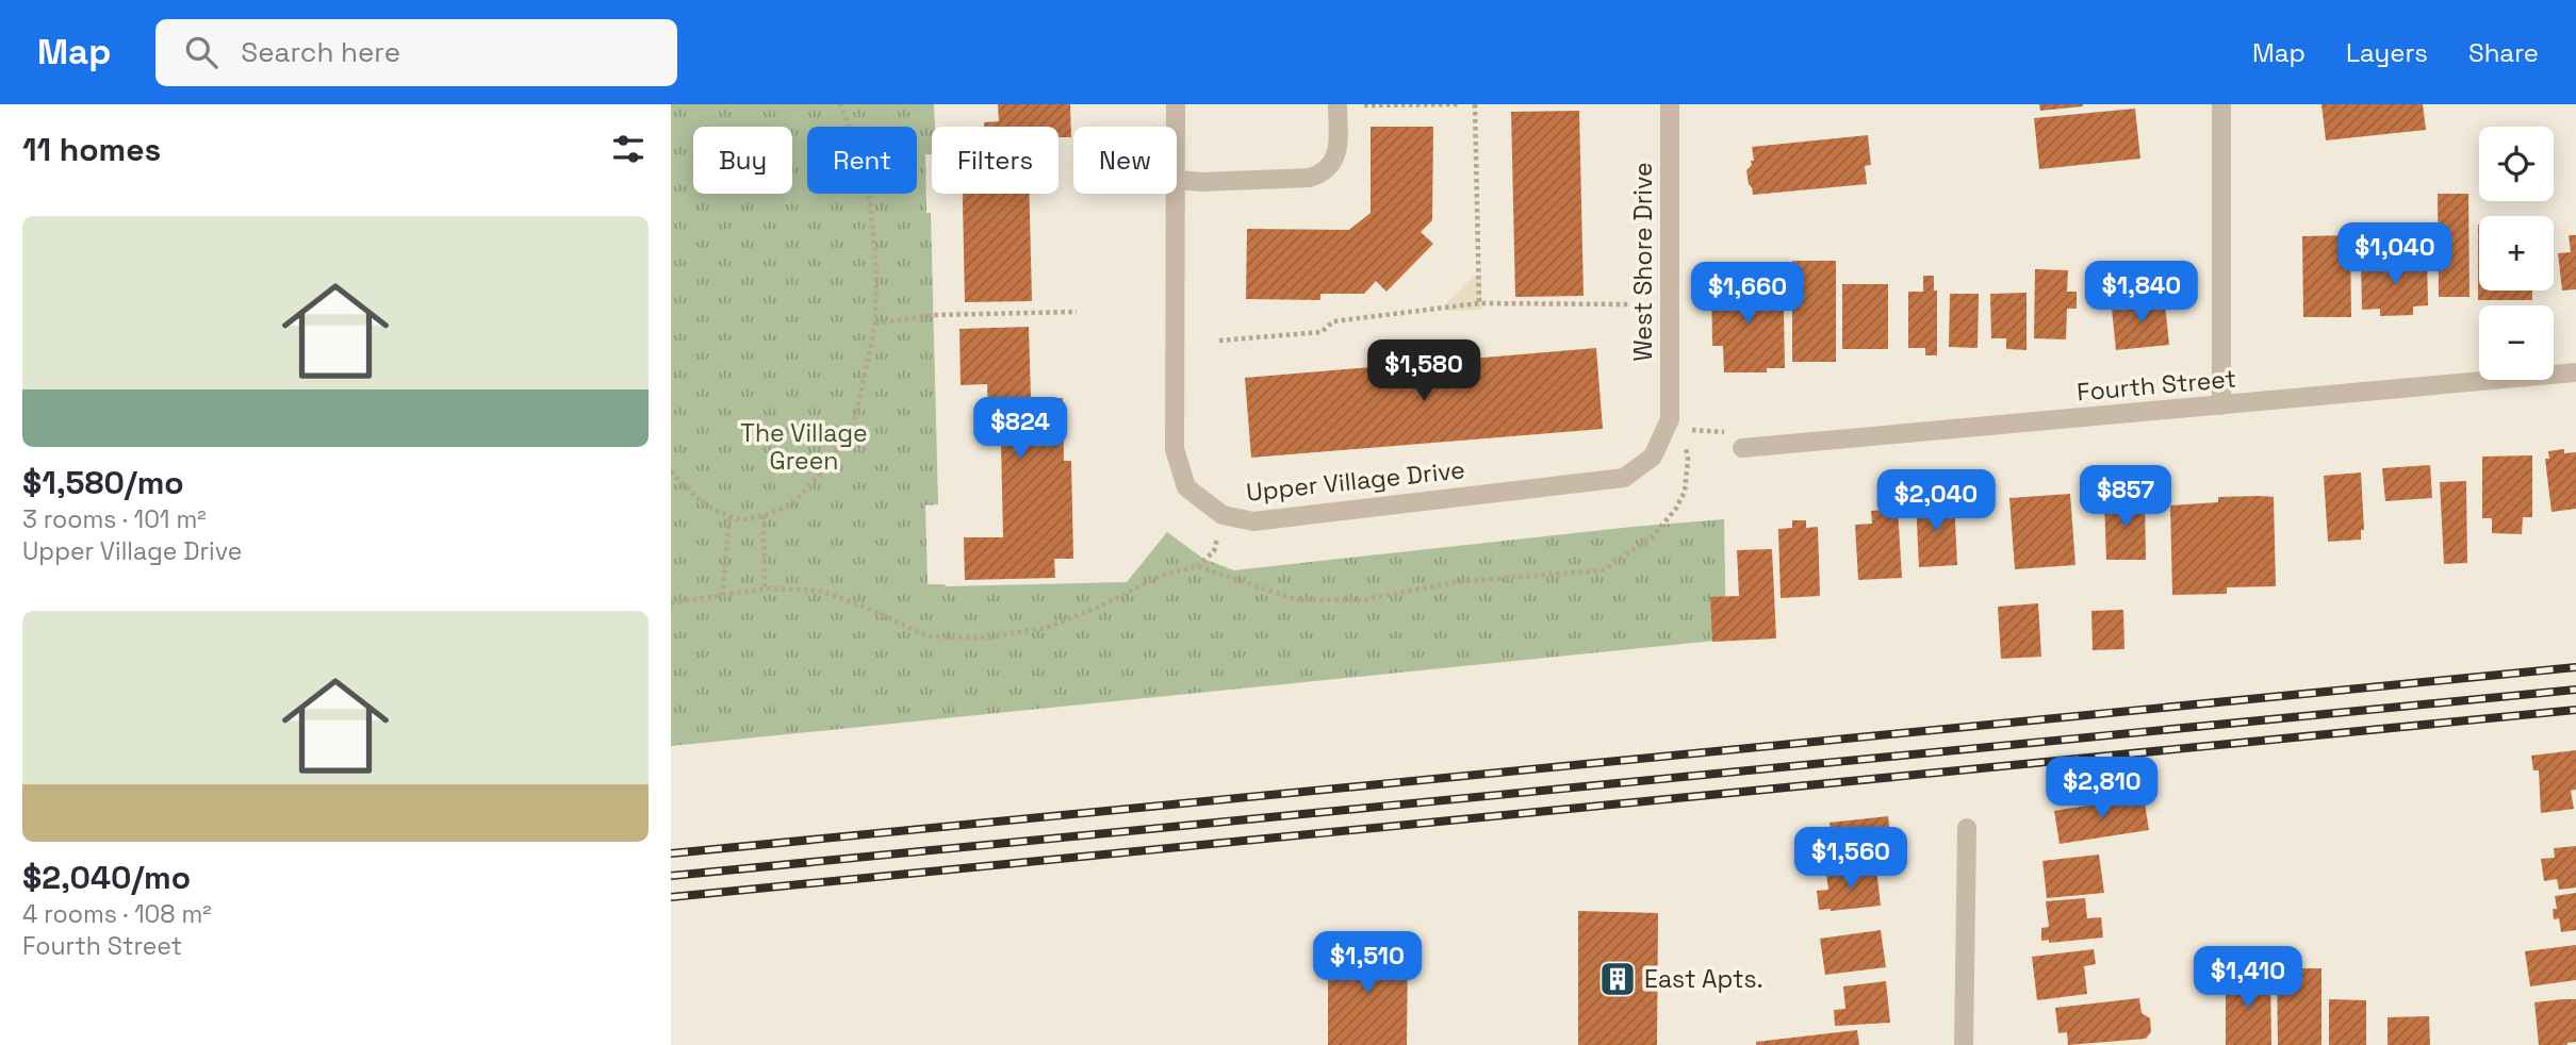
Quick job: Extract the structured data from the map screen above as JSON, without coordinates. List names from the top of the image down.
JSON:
{
  "streets": {
    "street": ["West Shore Drive", "Fourth Street", "Upper Village Drive"]
  },
  "crossings": [
    ["West Shore Drive", "Upper Village Drive"]
  ],
  "parks": ["The Village Green"],
  "places": {
    "building": ["East Apts."]
  },
  "page": {
    "header": "Map",
    "search": "Search here",
    "nav": ["Map", "Layers", "Share"],
    "heading": "11 homes",
    "map_buttons": ["+", "−"],
    "chip": [
      "Buy",
      "Rent",
      "Filters",
      "New"
    ],
    "list": [
      {
        "name": "$1,580/mo",
        "note": "3 rooms · 101 m² · Upper Village Drive"
      },
      {
        "name": "$2,040/mo",
        "note": "4 rooms · 108 m² · Fourth Street"
      }
    ],
    "price": [
      "$1,040",
      "$1,840",
      "$1,660",
      "$1,580",
      "$824",
      "$857",
      "$2,040",
      "$2,810",
      "$1,560",
      "$1,510",
      "$1,410"
    ]
  }
}
